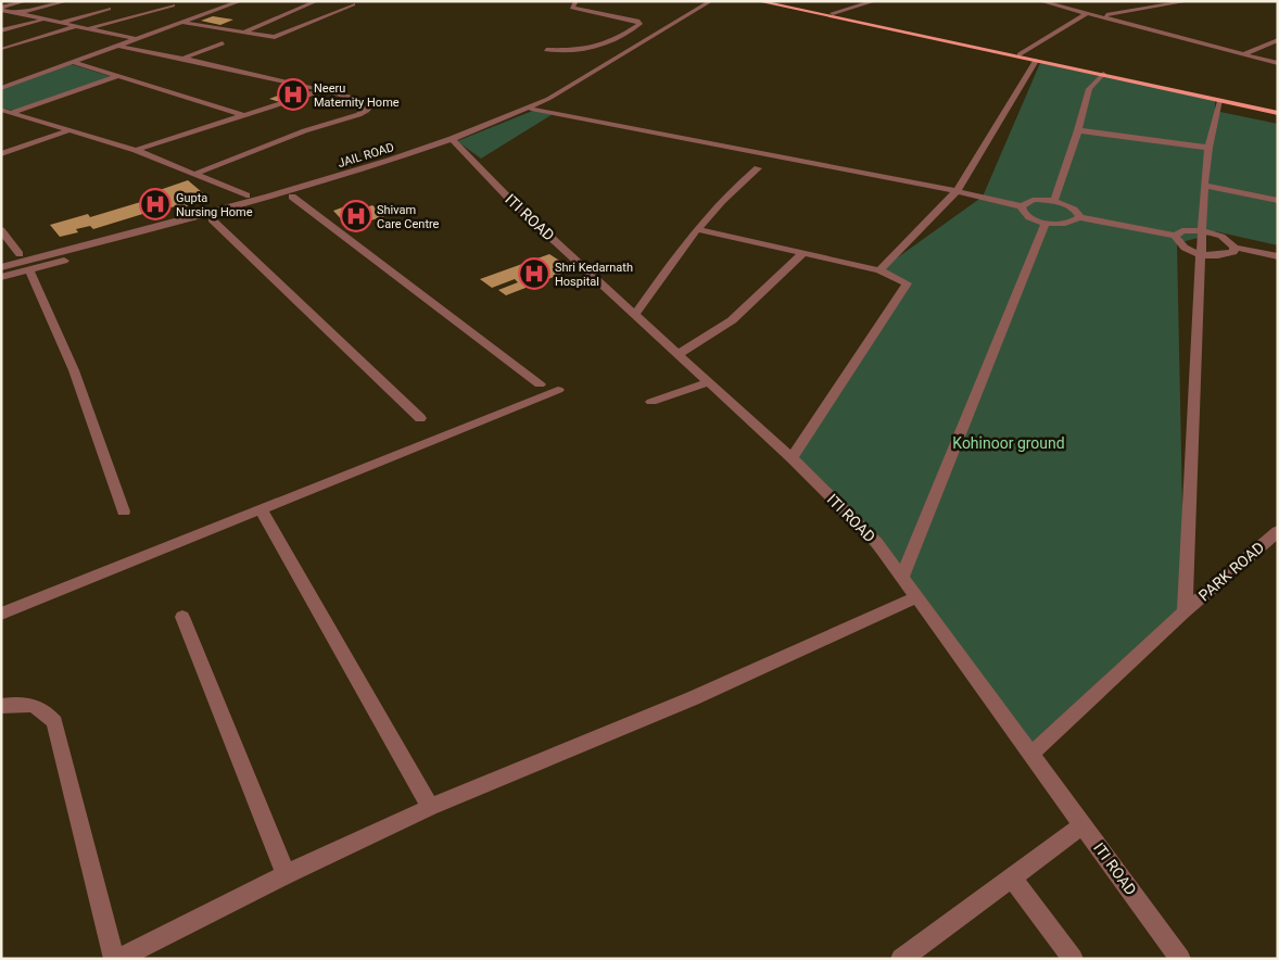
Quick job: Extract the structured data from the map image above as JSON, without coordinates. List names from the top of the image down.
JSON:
{
  "streets": {
    "street": ["JAIL ROAD", "ITI ROAD", "PARK ROAD"]
  },
  "crossings": [
    ["JAIL ROAD", "ITI ROAD"],
    ["ITI ROAD", "PARK ROAD"]
  ],
  "parks": ["Kohinoor ground"],
  "places": {
    "hospital": [
      "Neeru Maternity Home",
      "Gupta Nursing Home",
      "Shivam Care Centre",
      "Shri Kedarnath Hospital"
    ]
  }
}
